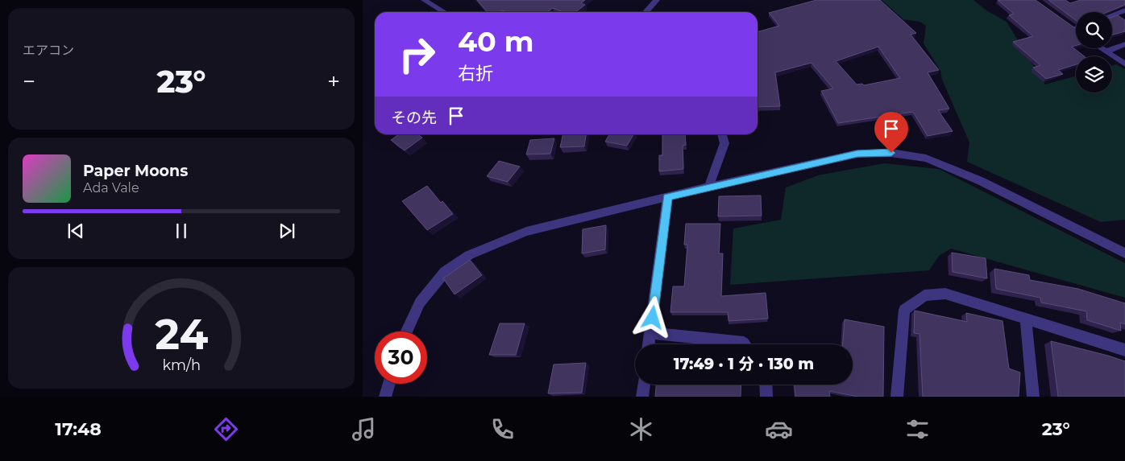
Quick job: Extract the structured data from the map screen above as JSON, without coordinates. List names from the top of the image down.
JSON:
{
  "page": {
    "tile": "エアコン",
    "turn": ["40 m", "右折"],
    "heat": ["−", "23°", "+"],
    "then": "その先",
    "song": ["Paper Moons", "Ada Vale"],
    "limit": "30",
    "trip": "17:49 · 1 分 · 130 m",
    "tabs": ["17:48", "23°"],
    "gauge": ["24", "km/h"]
  }
}
